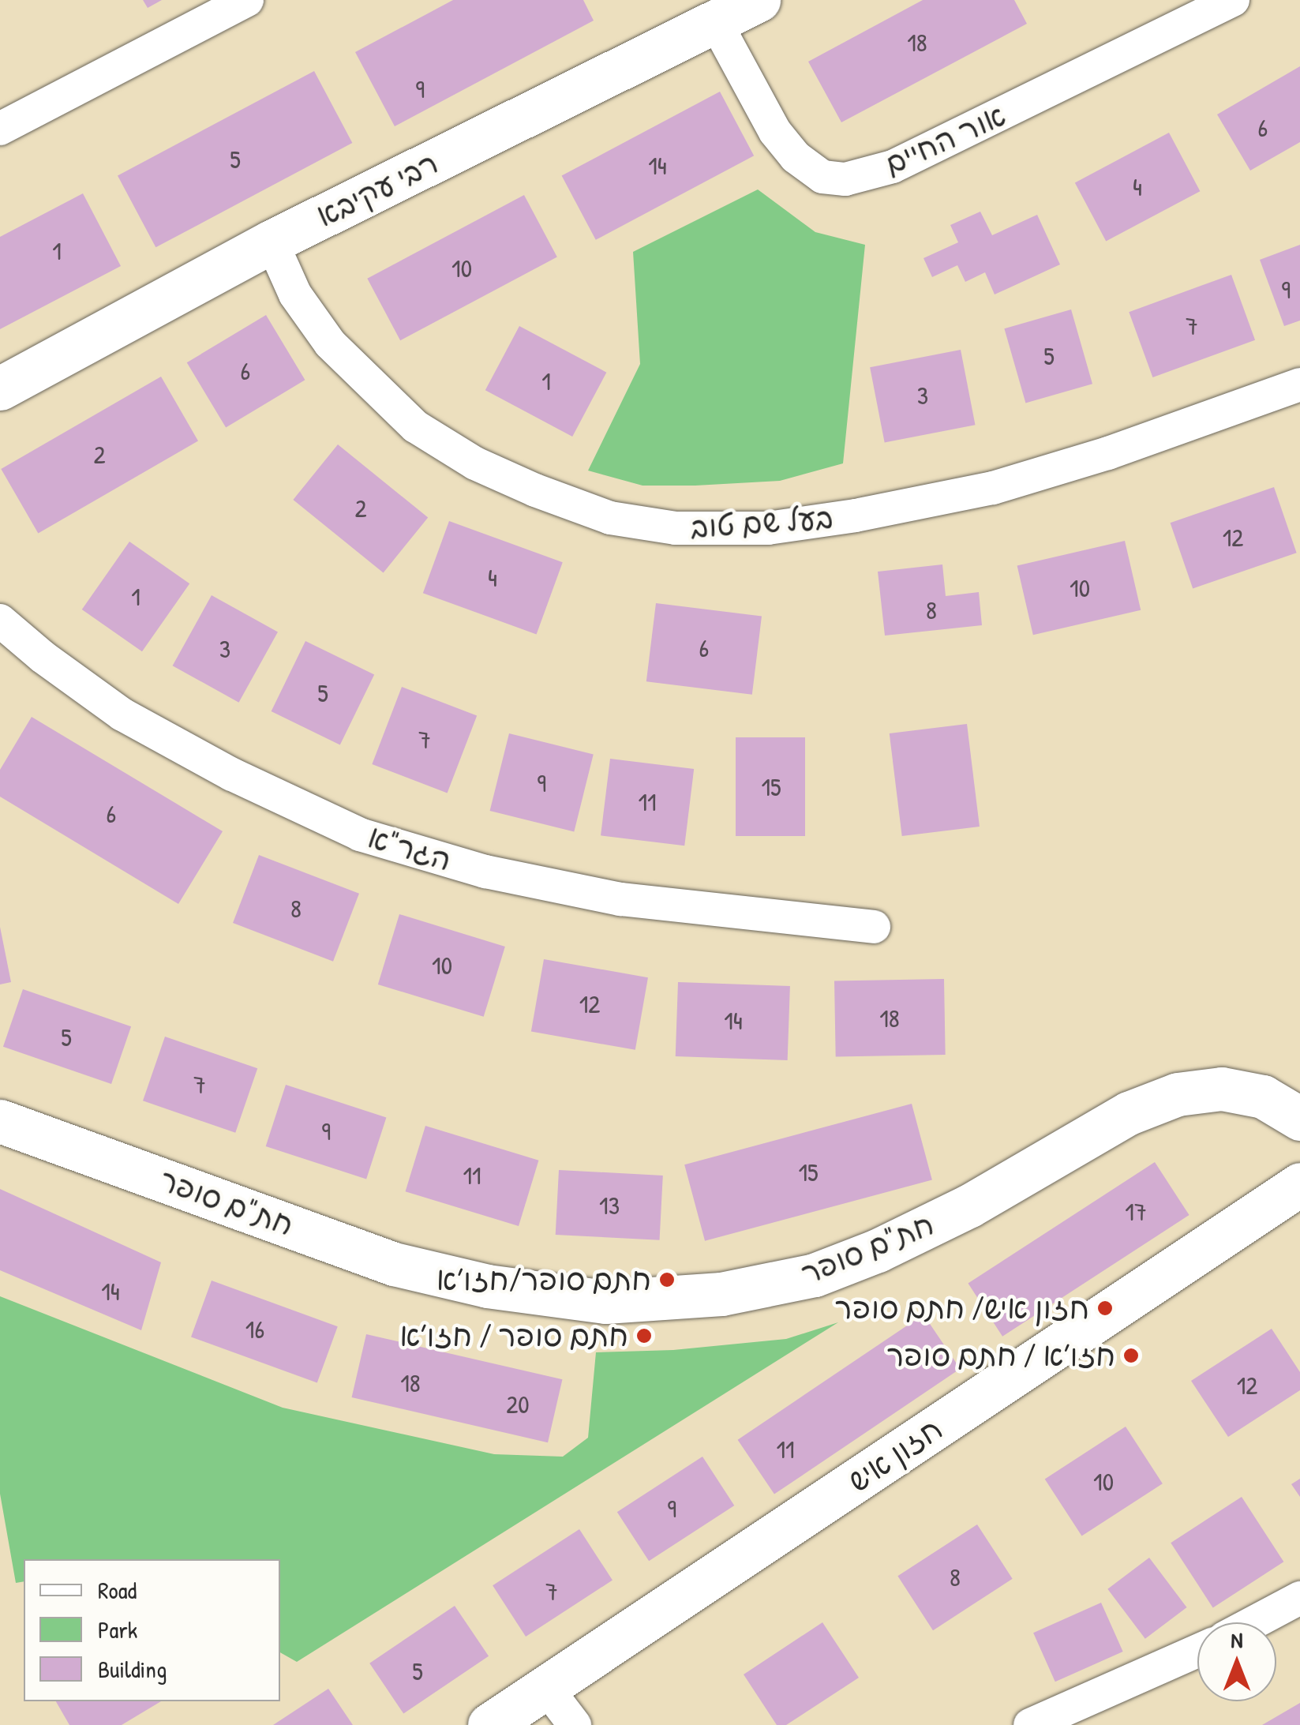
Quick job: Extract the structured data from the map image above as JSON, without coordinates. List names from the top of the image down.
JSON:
{
  "streets": {
    "street": [
      "אור החיים",
      "רבי עקיבא",
      "בעל שם טוב",
      "הגר\"א",
      "חת\"ם סופר",
      "חזון איש"
    ]
  },
  "crossings": [
    ["אור החיים", "רבי עקיבא"],
    ["רבי עקיבא", "בעל שם טוב"]
  ],
  "places": [
    "חתם סופר/חזו׳א",
    "חזון איש/ חתם סופר",
    "חתם סופר / חזו׳א",
    "חזו׳א / חתם סופר"
  ],
  "house_numbers": [
    "18",
    "9",
    "6",
    "5",
    "14",
    "4",
    "1",
    "10",
    "9",
    "7",
    "5",
    "6",
    "1",
    "3",
    "2",
    "2",
    "12",
    "4",
    "10",
    "1",
    "8",
    "6",
    "3",
    "5",
    "7",
    "9",
    "15",
    "11",
    "6",
    "8",
    "10",
    "12",
    "18",
    "14",
    "5",
    "7",
    "9",
    "15",
    "11",
    "13",
    "17",
    "14",
    "16",
    "18",
    "12",
    "20",
    "11",
    "10",
    "9",
    "8",
    "7",
    "5"
  ],
  "legend": ["Road", "Park", "Building"],
  "north": "top"
}
